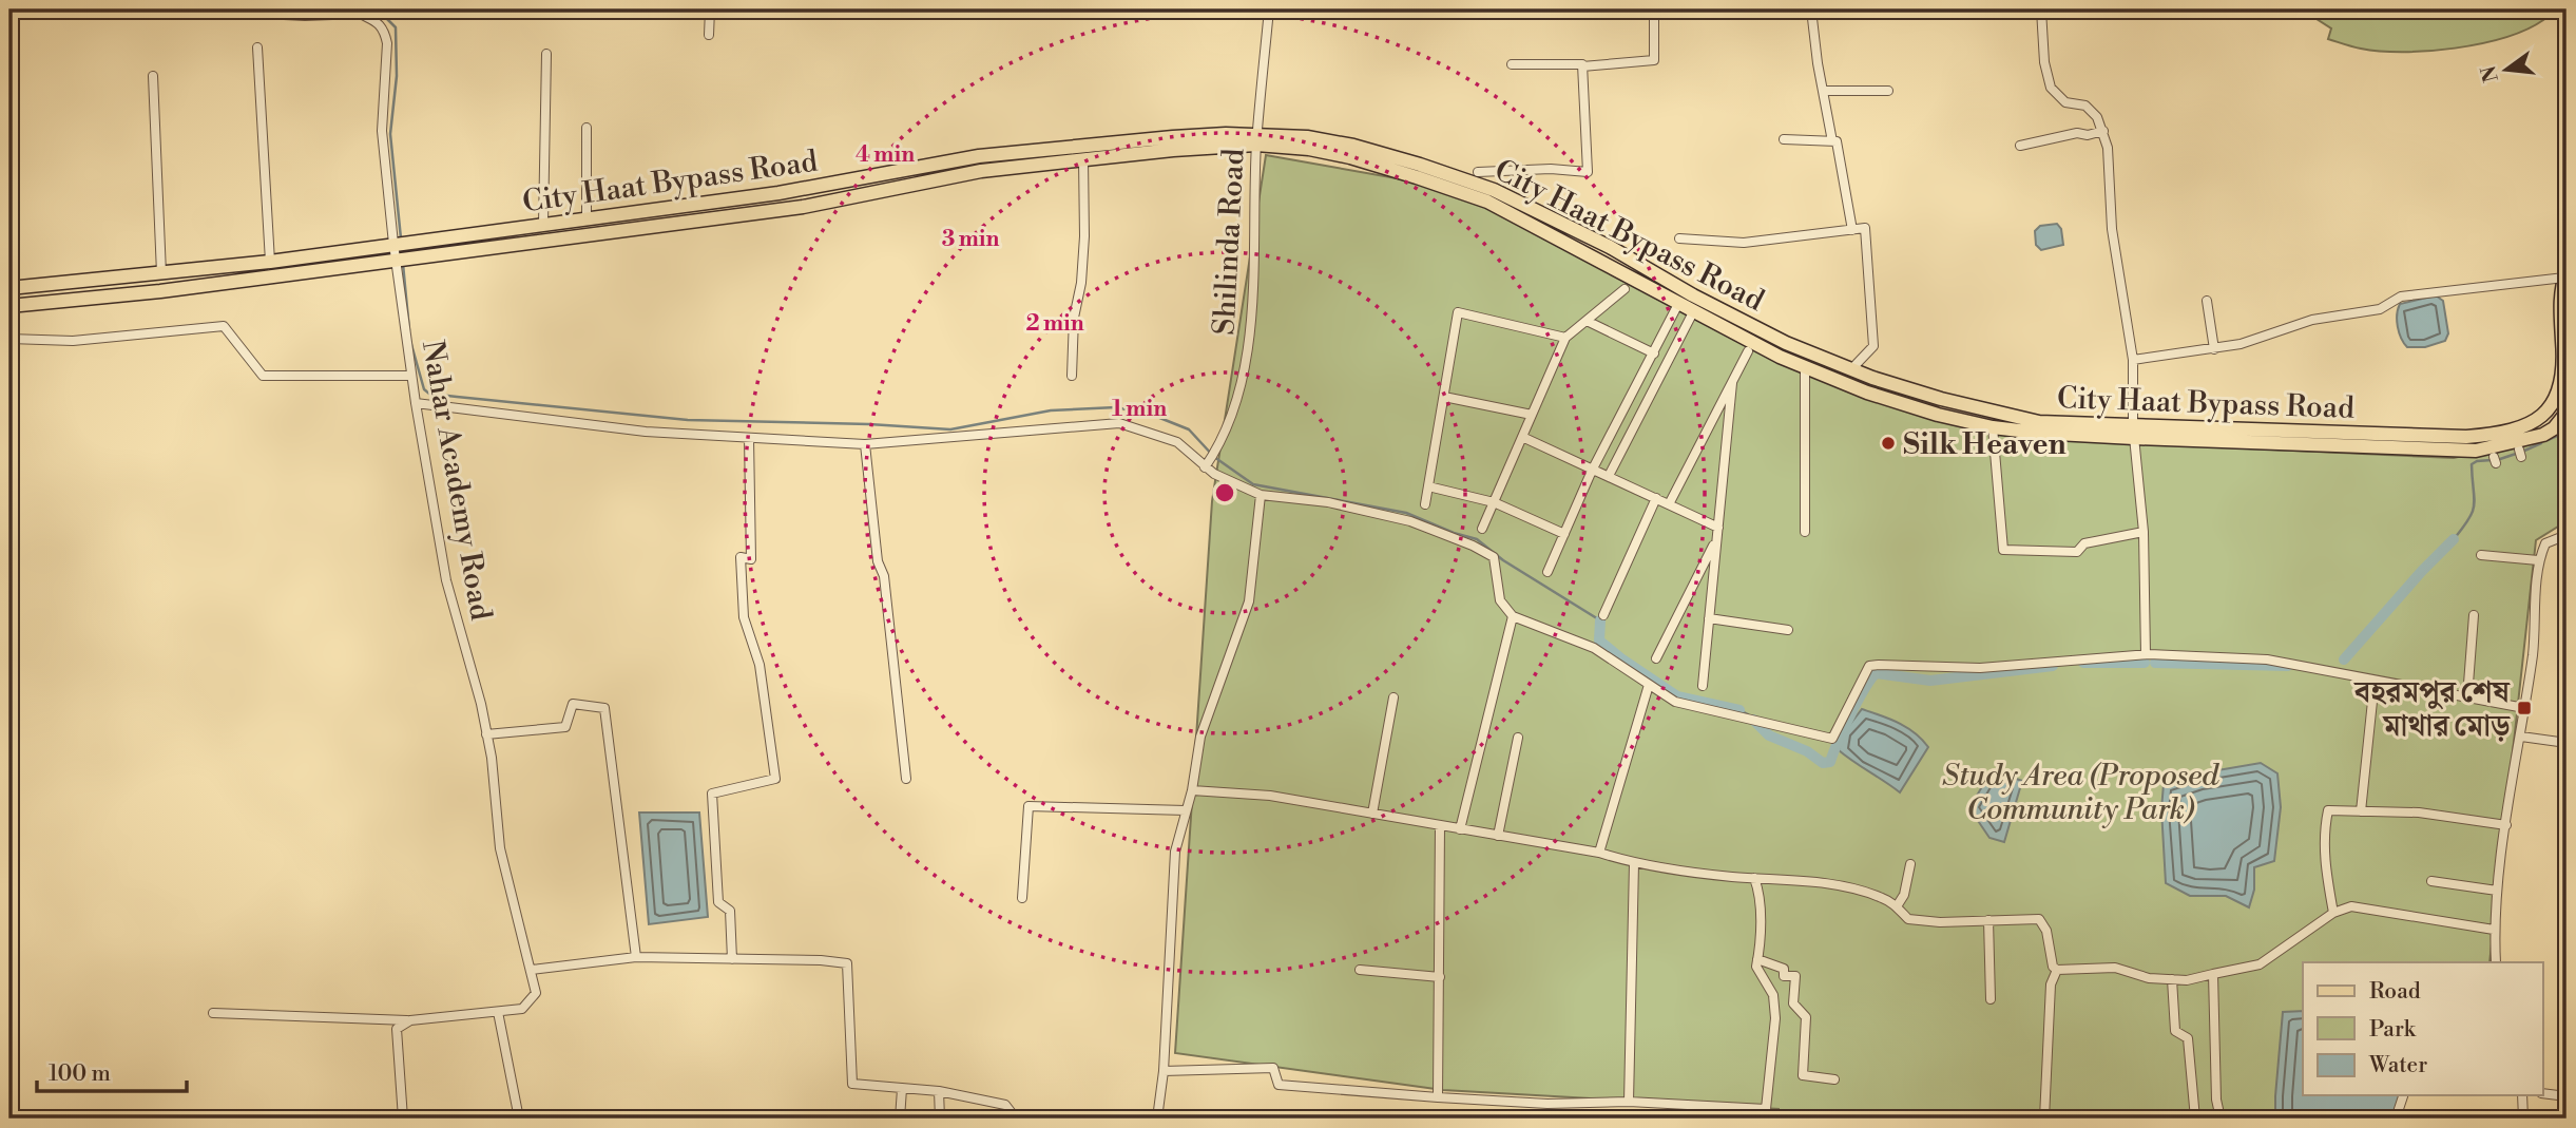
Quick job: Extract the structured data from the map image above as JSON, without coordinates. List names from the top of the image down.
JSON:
{
  "streets": {
    "main road": ["City Haat Bypass Road"],
    "street": ["Shilinda Road", "Nahar Academy Road"]
  },
  "crossings": [
    ["City Haat Bypass Road", "Shilinda Road"],
    ["City Haat Bypass Road", "Nahar Academy Road"]
  ],
  "parks": ["Study Area (Proposed Community Park)"],
  "places": {
    "other": ["Silk Heaven"],
    "transit": ["বহরমপুর শেষ মাথার মোড়"]
  },
  "legend": ["Road", "Park", "Water"],
  "scale_bar": "100 m",
  "north": "left",
  "rings": [
    "4 min",
    "3 min",
    "2 min",
    "1 min"
  ]
}
